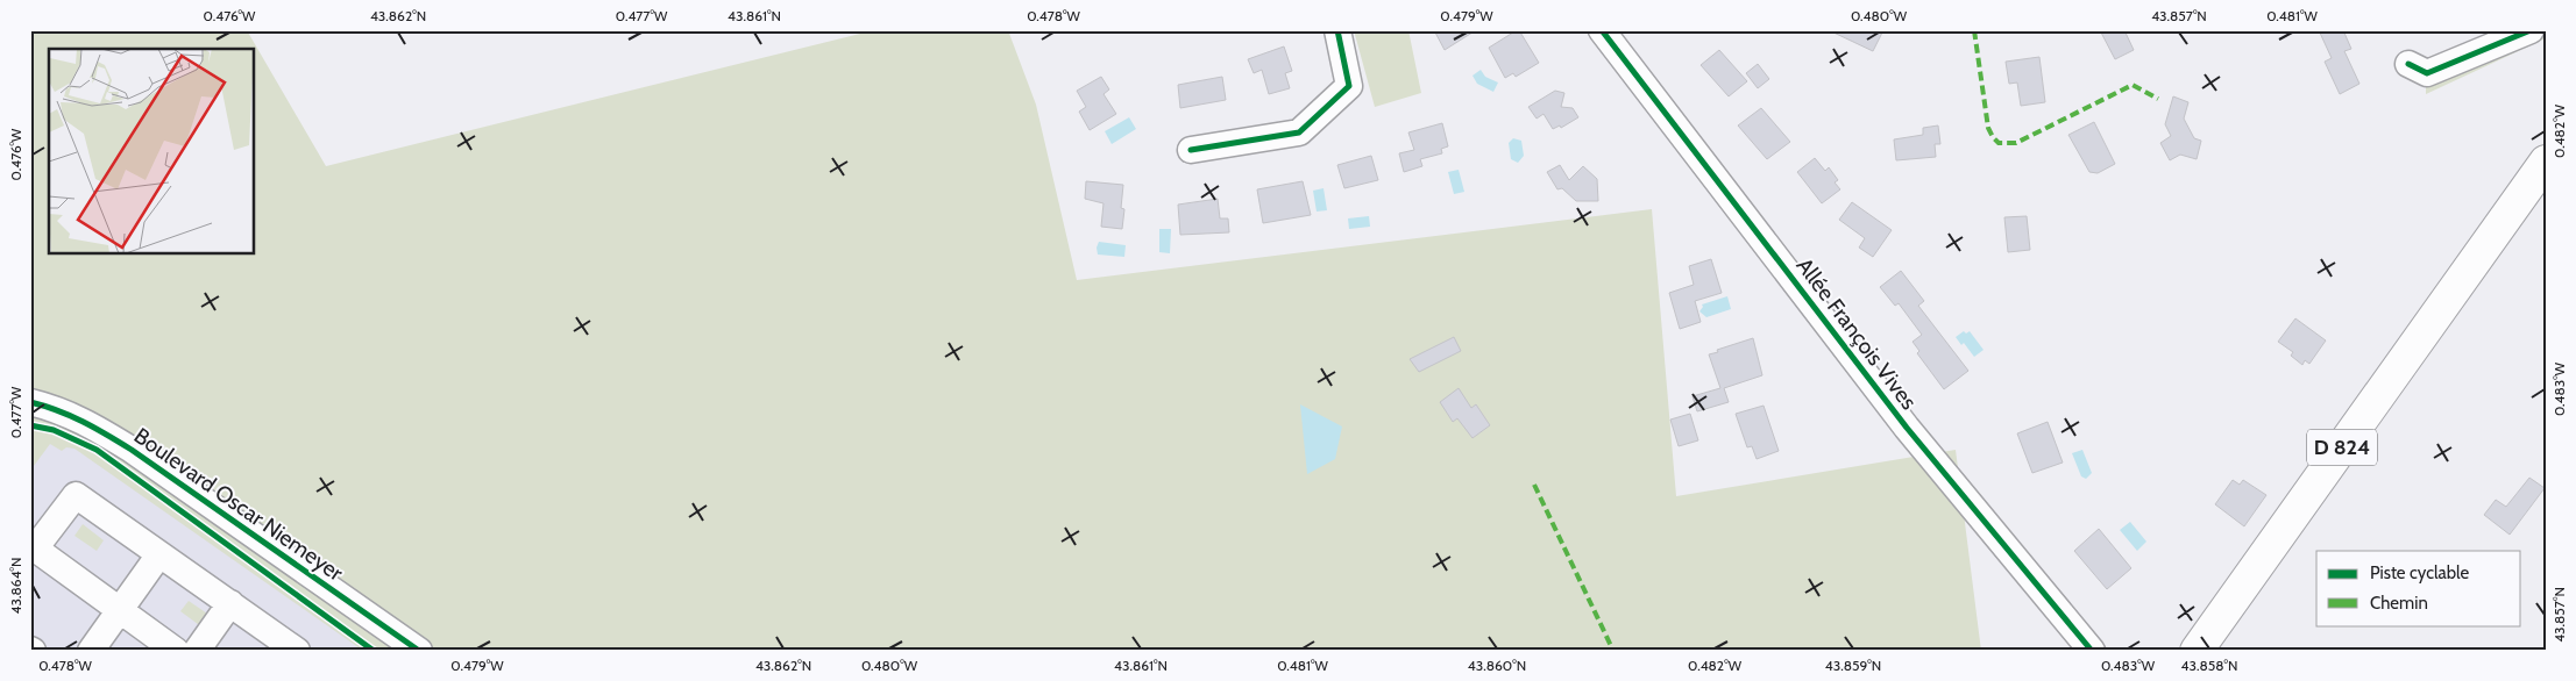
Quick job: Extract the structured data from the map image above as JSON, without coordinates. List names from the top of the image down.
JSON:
{
  "streets": {
    "main road": ["D 824"],
    "street": ["Allée François Vives", "Boulevard Oscar Niemeyer"]
  },
  "legend": ["Piste cyclable", "Chemin"],
  "coordinates": [
    "0.476°W",
    "43.862°N",
    "0.477°W",
    "43.861°N",
    "0.478°W",
    "0.479°W",
    "0.480°W",
    "43.857°N",
    "0.481°W",
    "0.482°W",
    "0.483°W",
    "43.864°N",
    "43.860°N",
    "43.859°N",
    "43.858°N"
  ]
}
